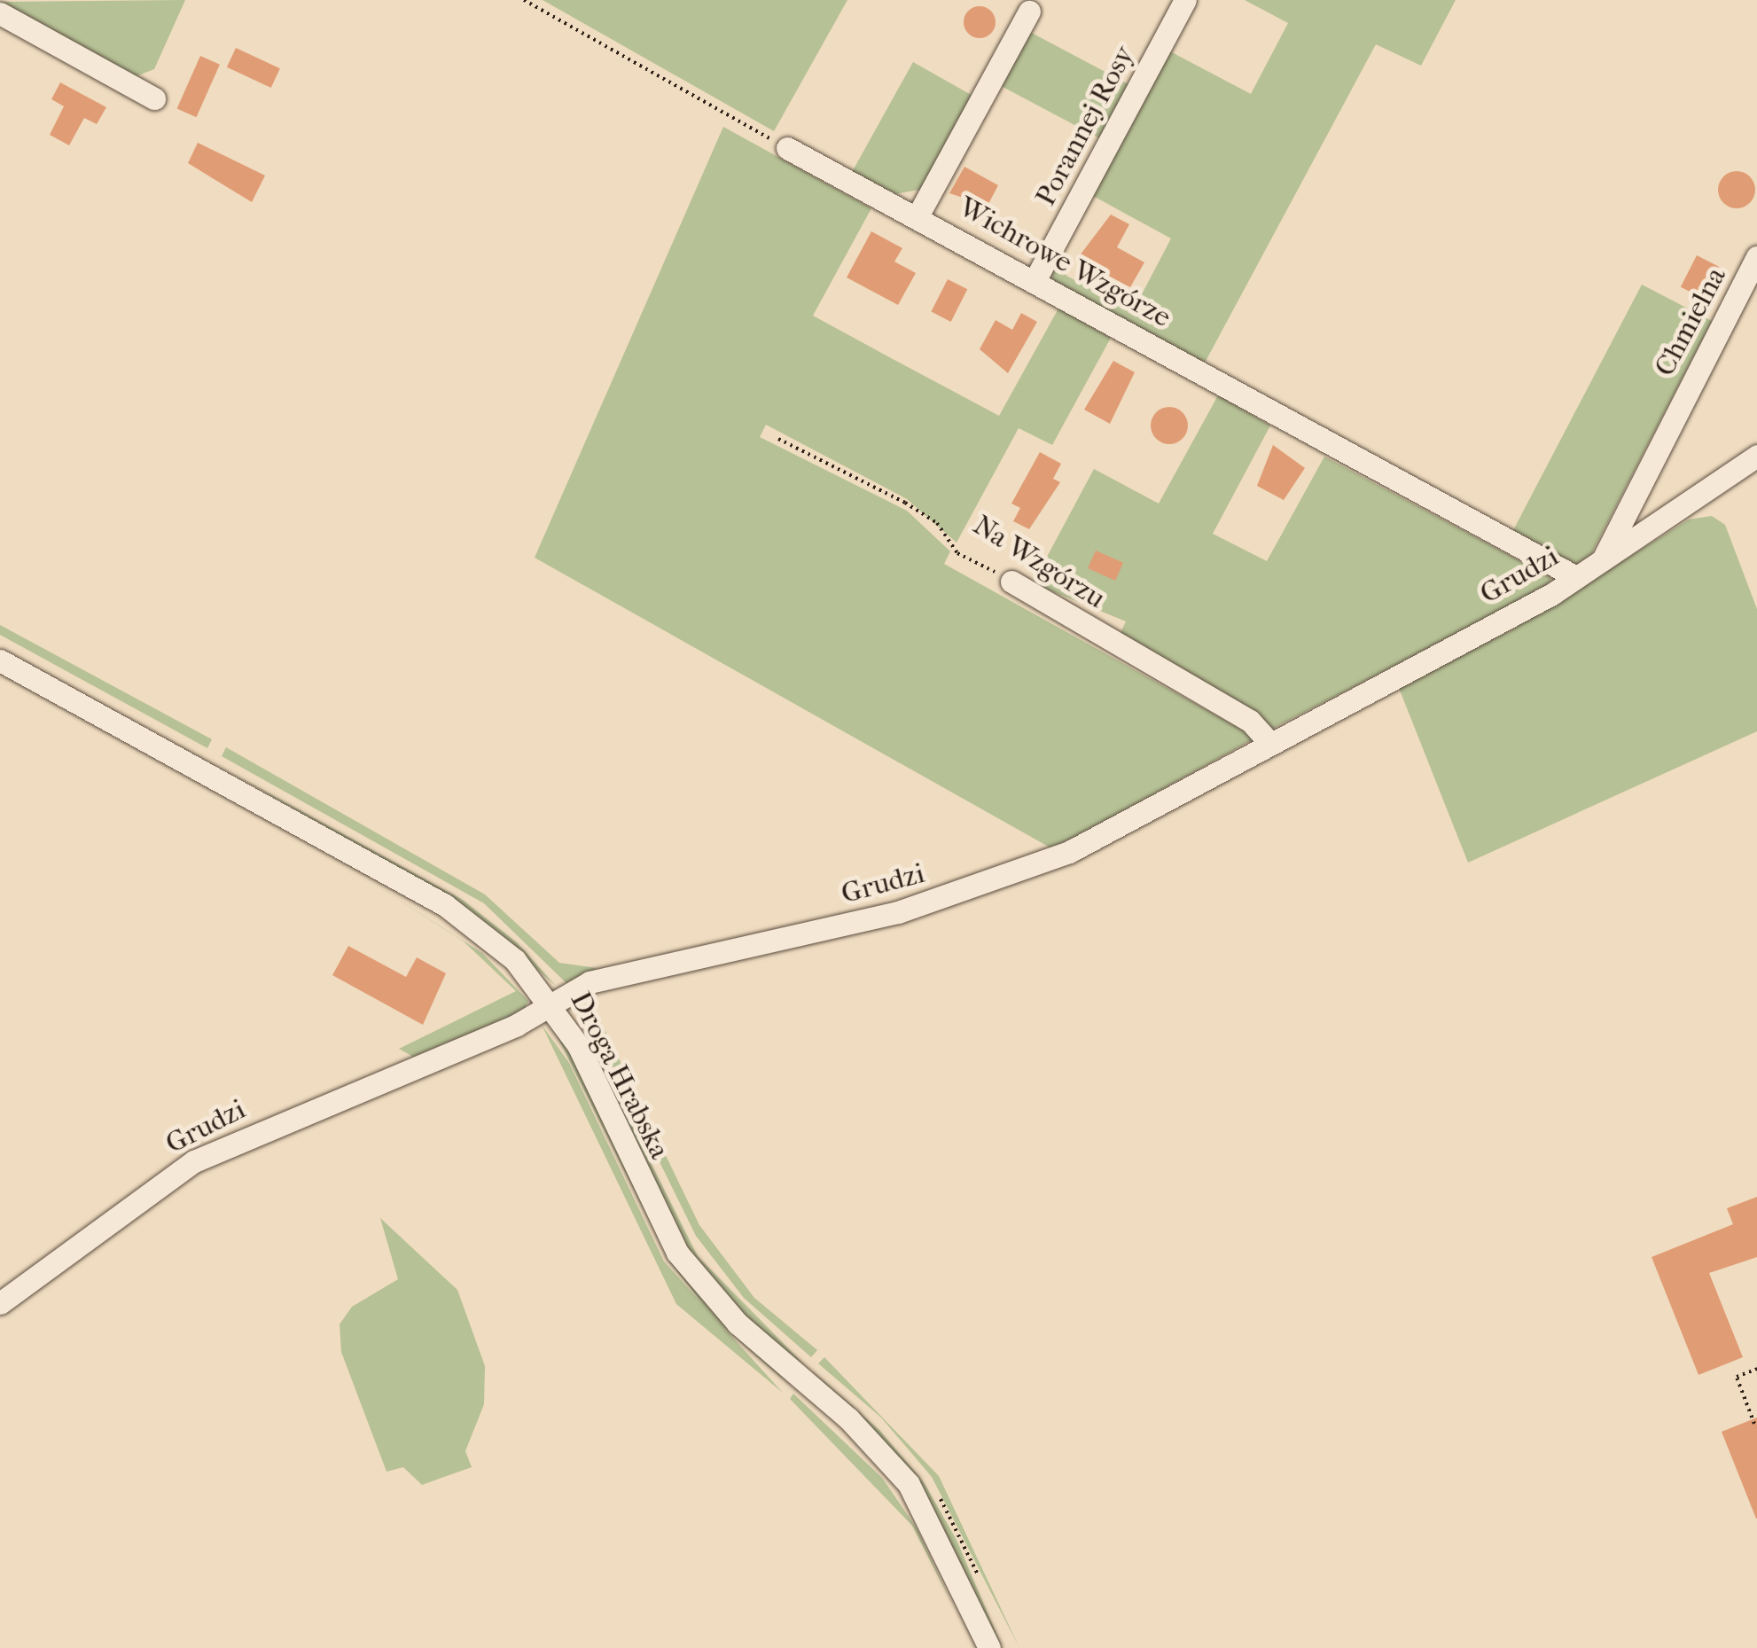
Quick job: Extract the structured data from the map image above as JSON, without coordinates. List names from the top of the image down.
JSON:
{
  "streets": {
    "street": [
      "Porannej Rosy",
      "Wichrowe Wzgórze",
      "Chmielna",
      "Na Wzgórzu",
      "Grudzi",
      "Droga Hrabska"
    ]
  },
  "crossings": [
    ["Porannej Rosy", "Wichrowe Wzgórze"],
    ["Wichrowe Wzgórze", "Grudzi"],
    ["Chmielna", "Grudzi"],
    ["Na Wzgórzu", "Grudzi"],
    ["Grudzi", "Droga Hrabska"]
  ]
}
